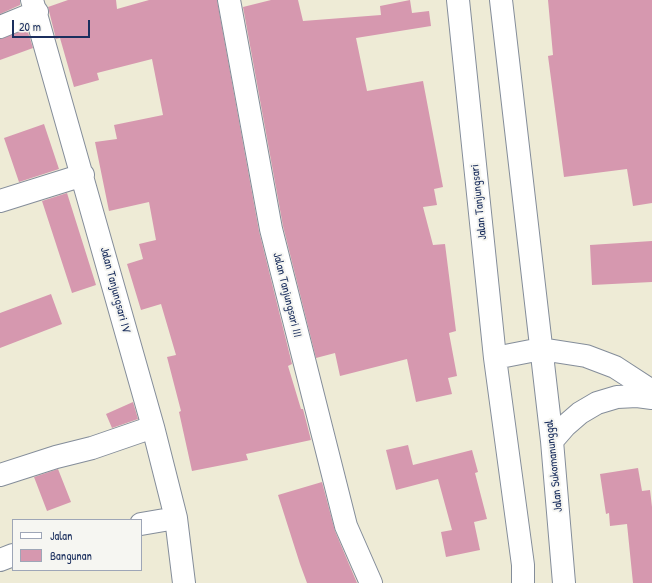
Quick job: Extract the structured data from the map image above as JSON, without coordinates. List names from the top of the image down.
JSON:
{
  "streets": {
    "street": [
      "Jalan Tanjungsari",
      "Jalan Tanjungsari IV",
      "Jalan Tanjungsari III",
      "Jalan Sukomanunggal"
    ]
  },
  "legend": ["Jalan", "Bangunan"],
  "scale_bar": "20 m"
}
